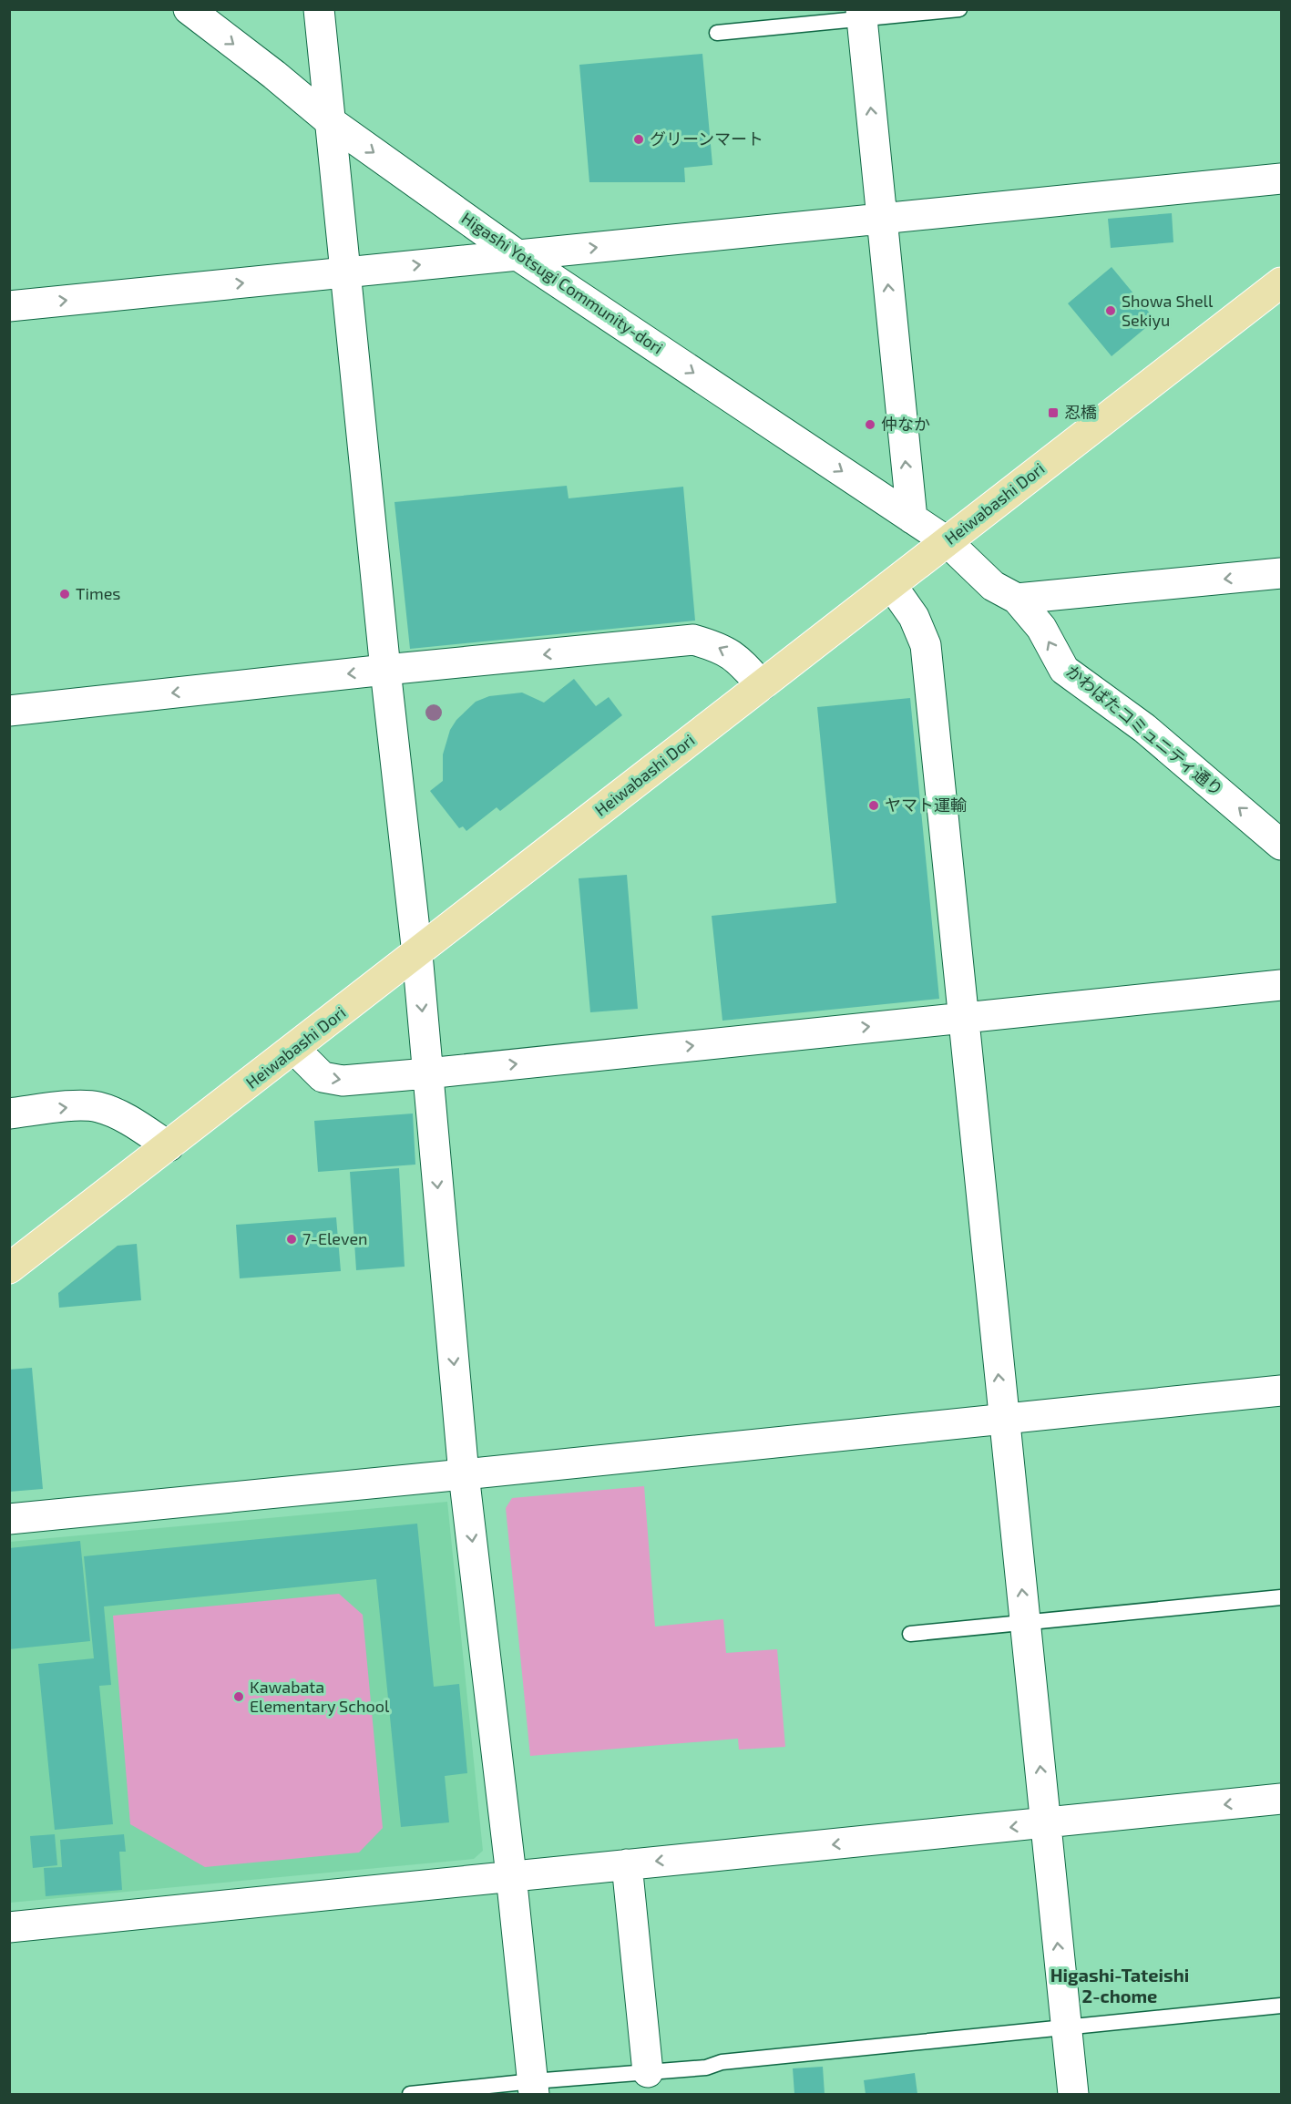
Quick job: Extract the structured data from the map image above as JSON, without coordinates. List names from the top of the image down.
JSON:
{
  "streets": {
    "main road": ["Heiwabashi Dori"],
    "street": ["Higashi Yotsugi Community-dori", "かわばたコミュニティ通り"]
  },
  "crossings": [
    ["Higashi Yotsugi Community-dori", "Heiwabashi Dori"],
    ["Higashi Yotsugi Community-dori", "かわばたコミュニティ通り"],
    ["Heiwabashi Dori", "かわばたコミュニティ通り"]
  ],
  "one_way": ["Higashi Yotsugi Community-dori", "かわばたコミュニティ通り"],
  "districts": ["Higashi-Tateishi 2-chome"],
  "places": {
    "other": [
      "グリーンマート",
      "Showa Shell Sekiyu",
      "仲なか",
      "Times",
      "ヤマト運輸",
      "7-Eleven",
      "Kawabata Elementary School"
    ],
    "transit": ["忍橋"]
  }
}
